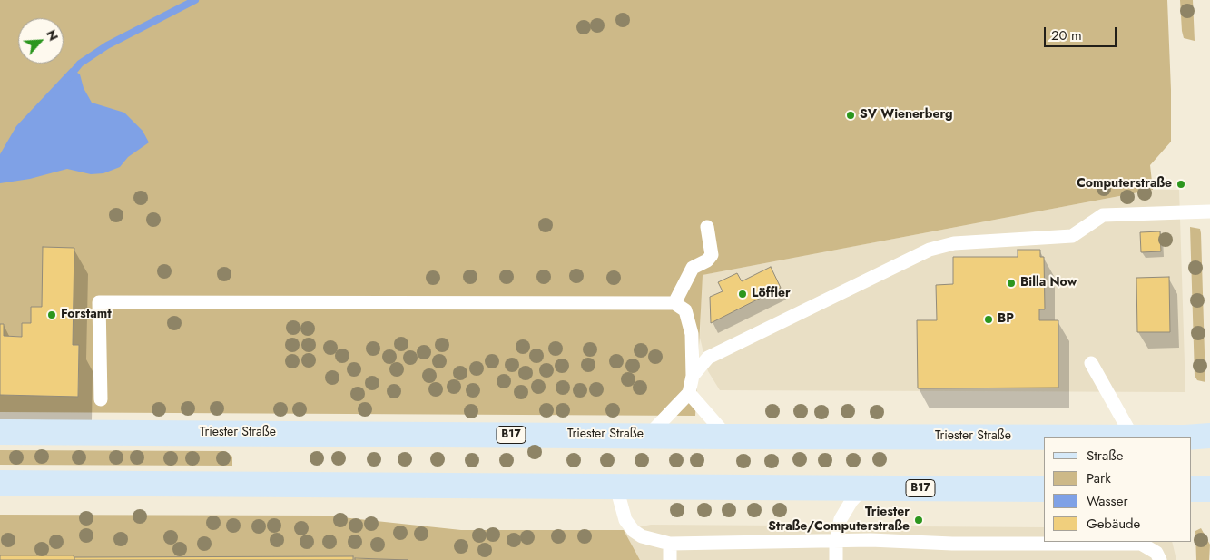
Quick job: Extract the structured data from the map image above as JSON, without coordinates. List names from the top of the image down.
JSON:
{
  "streets": {
    "main road": ["Triester Straße", "B17"]
  },
  "places": [
    "SV Wienerberg",
    "Computerstraße",
    "Billa Now",
    "Löffler",
    "Forstamt",
    "BP",
    "Triester Straße/Computerstraße"
  ],
  "legend": [
    "Straße",
    "Park",
    "Wasser",
    "Gebäude"
  ],
  "scale_bar": "20 m",
  "north": "top right"
}
